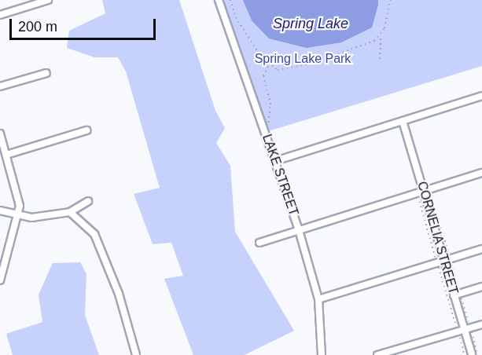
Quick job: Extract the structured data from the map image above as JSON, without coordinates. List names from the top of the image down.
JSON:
{
  "streets": {
    "street": ["LAKE STREET", "CORNELIA STREET"]
  },
  "water": ["Spring Lake"],
  "parks": ["Spring Lake Park"],
  "scale_bar": "200 m"
}
